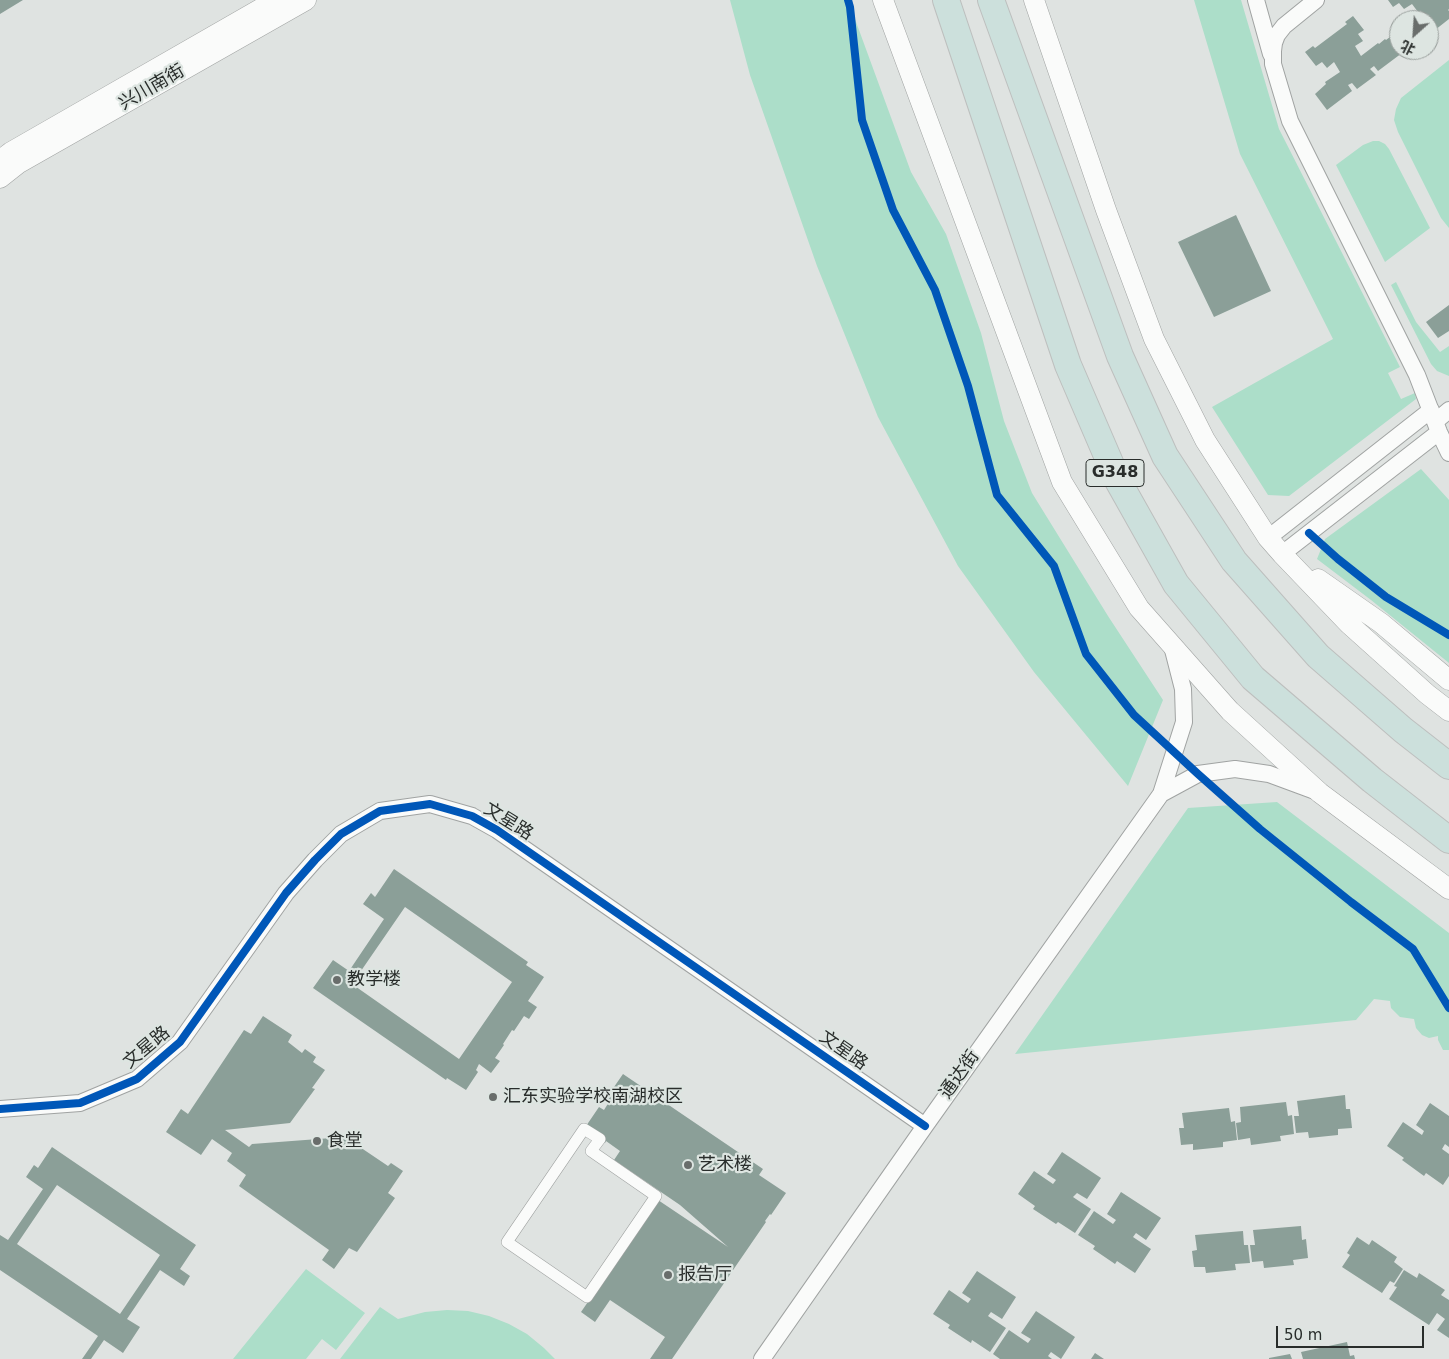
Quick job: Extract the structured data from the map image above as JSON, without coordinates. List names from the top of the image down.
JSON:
{
  "streets": {
    "highway": ["G348"],
    "street": ["兴川南街", "文星路", "通达街"]
  },
  "crossings": [
    ["文星路", "通达街"]
  ],
  "places": [
    "教学楼",
    "汇东实验学校南湖校区",
    "食堂",
    "艺术楼",
    "报告厅"
  ],
  "scale_bar": "50 m",
  "north": "bottom left"
}
